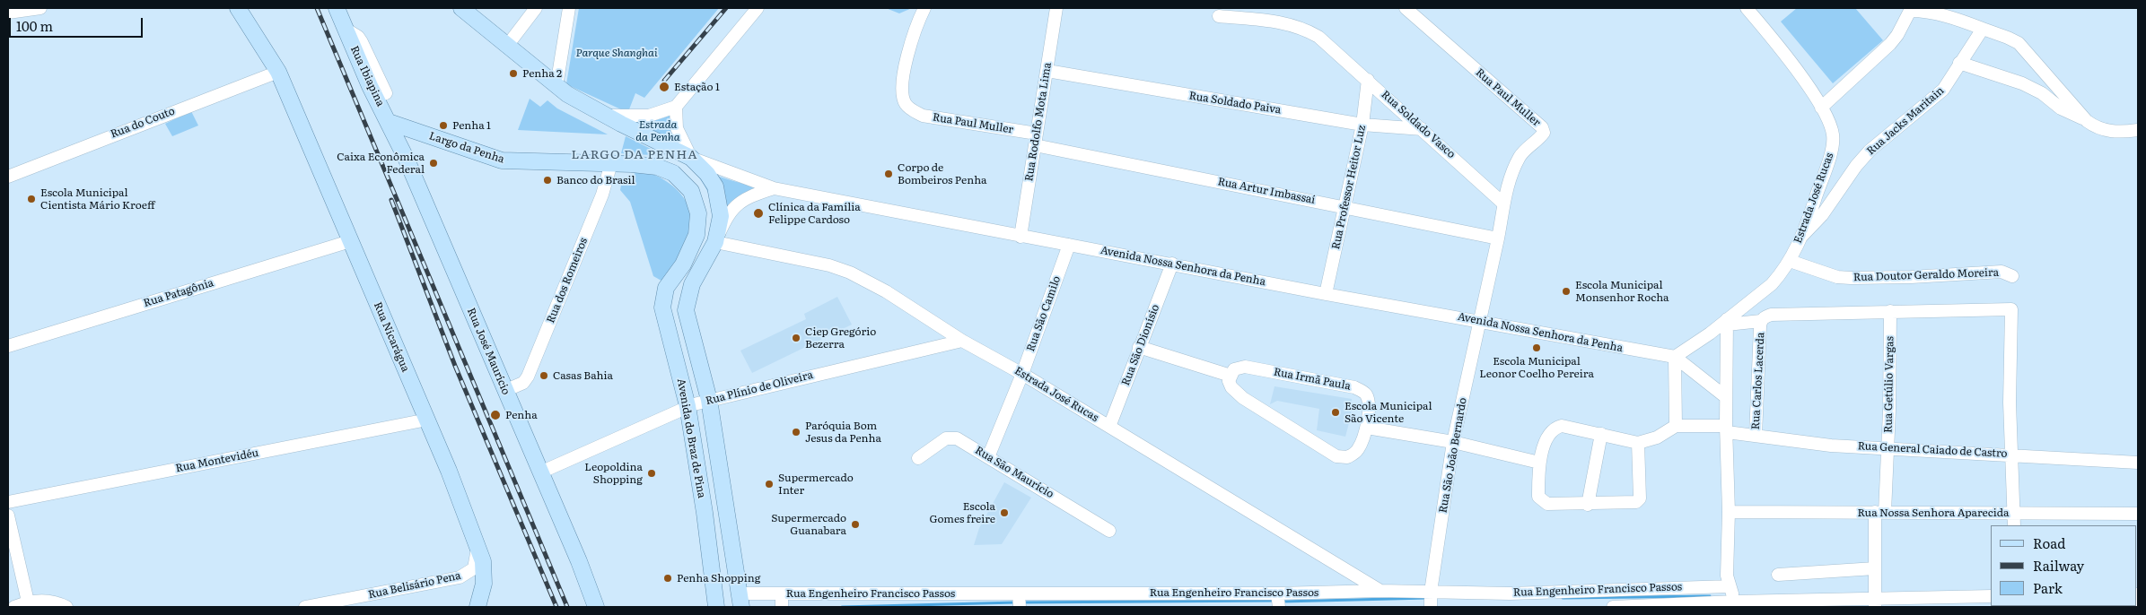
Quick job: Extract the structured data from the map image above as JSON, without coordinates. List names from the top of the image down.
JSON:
{
  "streets": {
    "main road": [
      "Rua Ibiapina",
      "Largo da Penha",
      "Rua Nicarágua",
      "Rua José Maurício",
      "Avenida do Braz de Pina"
    ],
    "street": [
      "Rua Paul Muller",
      "Rua Soldado Paiva",
      "Rua Jacks Maritain",
      "Rua Rodolfo Mota Lima",
      "Rua do Couto",
      "Rua Soldado Vasco",
      "Rua Professor Heitor Luz",
      "Rua Artur Imbassaí",
      "Estrada José Rucas",
      "Avenida Nossa Senhora da Penha",
      "Rua Doutor Geraldo Moreira",
      "Rua dos Romeiros",
      "Rua Patagônia",
      "Rua São Camilo",
      "Rua São Dionísio",
      "Rua Irmã Paula",
      "Rua Carlos Lacerda",
      "Rua Getúlio Vargas",
      "Rua Plínio de Oliveira",
      "Rua General Caiado de Castro",
      "Rua São João Bernardo",
      "Rua Montevidéu",
      "Rua São Maurício",
      "Rua Nossa Senhora Aparecida",
      "Rua Belisário Pena",
      "Rua Engenheiro Francisco Passos"
    ]
  },
  "crossings": [
    ["Rua Ibiapina", "Largo da Penha"],
    ["Rua Ibiapina", "Rua José Maurício"],
    ["Rua Paul Muller", "Rua Rodolfo Mota Lima"],
    ["Rua Paul Muller", "Rua Soldado Vasco"],
    ["Rua Paul Muller", "Rua Artur Imbassaí"],
    ["Rua Soldado Paiva", "Rua Rodolfo Mota Lima"],
    ["Rua Soldado Paiva", "Rua Soldado Vasco"],
    ["Rua Soldado Paiva", "Rua Professor Heitor Luz"],
    ["Rua Jacks Maritain", "Estrada José Rucas"],
    ["Rua Rodolfo Mota Lima", "Rua Artur Imbassaí"],
    ["Rua Rodolfo Mota Lima", "Avenida Nossa Senhora da Penha"],
    ["Rua do Couto", "Rua Nicarágua"],
    ["Rua Soldado Vasco", "Rua Professor Heitor Luz"],
    ["Largo da Penha", "Rua dos Romeiros"],
    ["Largo da Penha", "Rua José Maurício"],
    ["Largo da Penha", "Avenida do Braz de Pina"],
    ["Rua Professor Heitor Luz", "Rua Artur Imbassaí"],
    ["Rua Professor Heitor Luz", "Avenida Nossa Senhora da Penha"],
    ["Estrada José Rucas", "Avenida Nossa Senhora da Penha"],
    ["Estrada José Rucas", "Rua Doutor Geraldo Moreira"],
    ["Estrada José Rucas", "Rua São Camilo"],
    ["Estrada José Rucas", "Rua São Dionísio"],
    ["Estrada José Rucas", "Rua Plínio de Oliveira"],
    ["Estrada José Rucas", "Avenida do Braz de Pina"],
    ["Estrada José Rucas", "Rua Engenheiro Francisco Passos"],
    ["Avenida Nossa Senhora da Penha", "Rua São Camilo"],
    ["Avenida Nossa Senhora da Penha", "Rua São Dionísio"],
    ["Avenida Nossa Senhora da Penha", "Avenida do Braz de Pina"],
    ["Avenida Nossa Senhora da Penha", "Rua São João Bernardo"],
    ["Rua Patagônia", "Rua Nicarágua"],
    ["Rua São Camilo", "Rua São Maurício"],
    ["Rua Nicarágua", "Rua Montevidéu"],
    ["Rua Nicarágua", "Rua Belisário Pena"],
    ["Rua José Maurício", "Rua Plínio de Oliveira"],
    ["Rua Carlos Lacerda", "Rua General Caiado de Castro"],
    ["Rua Getúlio Vargas", "Rua General Caiado de Castro"],
    ["Rua Getúlio Vargas", "Rua Nossa Senhora Aparecida"],
    ["Rua Getúlio Vargas", "Rua Engenheiro Francisco Passos"],
    ["Rua Plínio de Oliveira", "Avenida do Braz de Pina"],
    ["Avenida do Braz de Pina", "Rua Engenheiro Francisco Passos"],
    ["Rua São João Bernardo", "Rua Engenheiro Francisco Passos"]
  ],
  "districts": ["LARGO DA PENHA"],
  "parks": ["Parque Shanghai", "Estrada da Penha"],
  "places": [
    "Penha 2",
    "Estação 1",
    "Penha 1",
    "Caixa Econômica Federal",
    "Corpo de Bombeiros Penha",
    "Banco do Brasil",
    "Escola Municipal Cientista Mário Kroeff",
    "Clínica da Família Felippe Cardoso",
    "Escola Municipal Monsenhor Rocha",
    "Ciep Gregório Bezerra",
    "Escola Municipal Leonor Coelho Pereira",
    "Casas Bahia",
    "Escola Municipal São Vicente",
    "Penha",
    "Paróquia Bom Jesus da Penha",
    "Leopoldina Shopping",
    "Supermercado Inter",
    "Escola Gomes freire",
    "Supermercado Guanabara",
    "Penha Shopping"
  ],
  "legend": ["Road", "Railway", "Park"],
  "scale_bar": "100 m"
}
